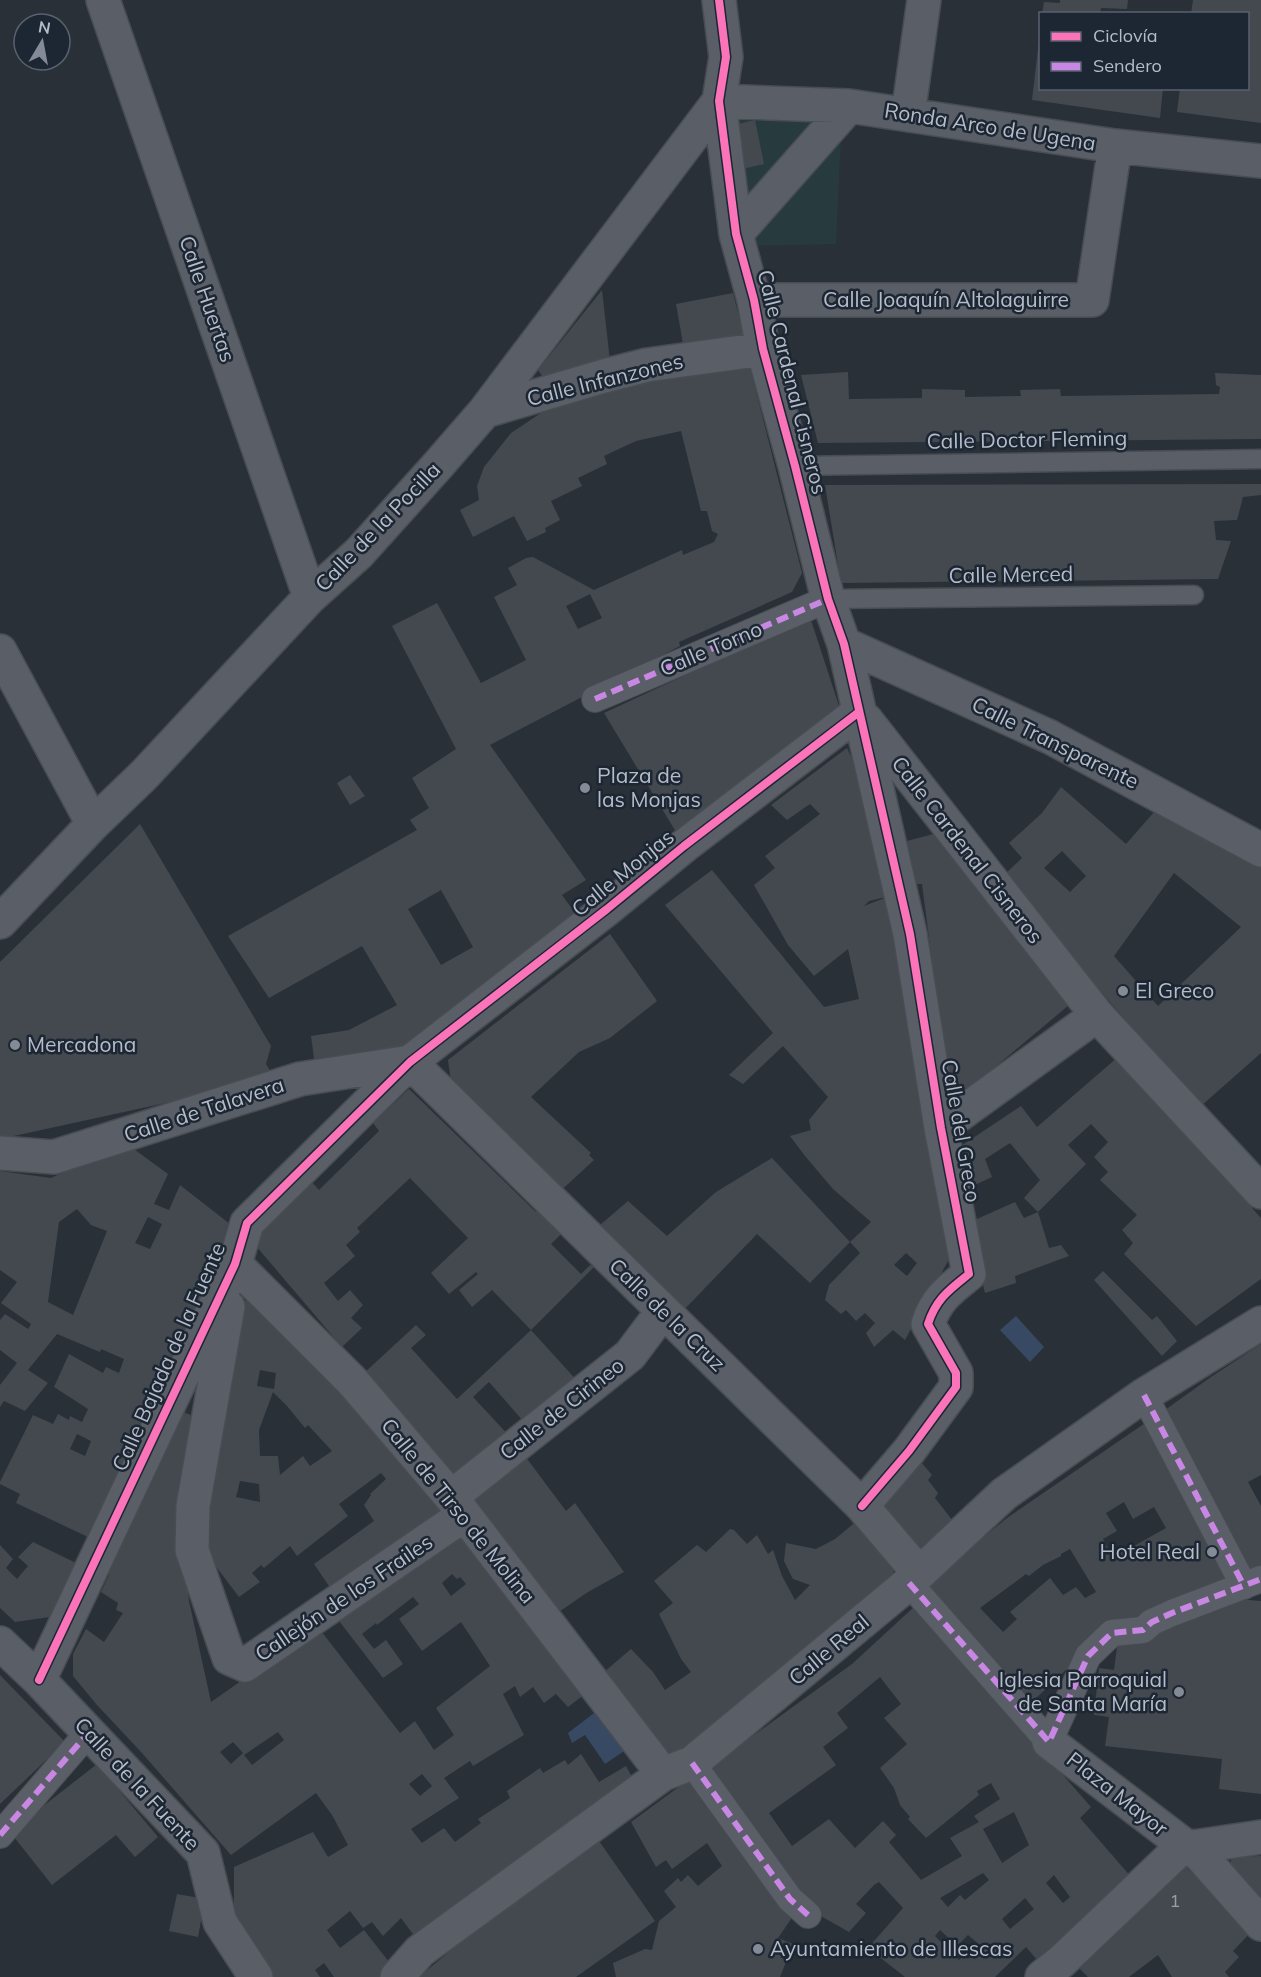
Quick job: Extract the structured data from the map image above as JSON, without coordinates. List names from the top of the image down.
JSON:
{
  "streets": {
    "street": [
      "Ronda Arco de Ugena",
      "Calle Huertas",
      "Calle Joaquín Altolaguirre",
      "Calle Infanzones",
      "Calle Cardenal Cisneros",
      "Calle de la Pocilla",
      "Calle Torno",
      "Calle Transparente",
      "Calle Monjas",
      "Calle de Talavera",
      "Calle del Greco",
      "Calle de la Cruz",
      "Calle Bajada de la Fuente",
      "Calle de Cirineo",
      "Calle de Tirso de Molina",
      "Callejón de los Frailes",
      "Calle Real",
      "Calle de la Fuente",
      "Plaza Mayor"
    ],
    "lane": ["Calle Doctor Fleming", "Calle Merced"]
  },
  "crossings": [
    ["Ronda Arco de Ugena", "Calle Joaquín Altolaguirre"],
    ["Ronda Arco de Ugena", "Calle Cardenal Cisneros"],
    ["Ronda Arco de Ugena", "Calle de la Pocilla"],
    ["Calle Huertas", "Calle de la Pocilla"],
    ["Calle Joaquín Altolaguirre", "Calle Cardenal Cisneros"],
    ["Calle Infanzones", "Calle Cardenal Cisneros"],
    ["Calle Infanzones", "Calle de la Pocilla"],
    ["Calle Cardenal Cisneros", "Calle Doctor Fleming"],
    ["Calle Cardenal Cisneros", "Calle de la Pocilla"],
    ["Calle Cardenal Cisneros", "Calle Merced"],
    ["Calle Cardenal Cisneros", "Calle Torno"],
    ["Calle Cardenal Cisneros", "Calle Transparente"],
    ["Calle Cardenal Cisneros", "Calle Monjas"],
    ["Calle Cardenal Cisneros", "Calle del Greco"],
    ["Calle Merced", "Calle Torno"],
    ["Calle Monjas", "Calle de Talavera"],
    ["Calle Monjas", "Calle del Greco"],
    ["Calle Monjas", "Calle de la Cruz"],
    ["Calle Monjas", "Calle Bajada de la Fuente"],
    ["Calle de Talavera", "Calle de la Cruz"],
    ["Calle de Talavera", "Calle Bajada de la Fuente"],
    ["Calle del Greco", "Calle de la Cruz"],
    ["Calle de la Cruz", "Calle Bajada de la Fuente"],
    ["Calle de la Cruz", "Calle de Cirineo"],
    ["Calle de la Cruz", "Calle Real"],
    ["Calle Bajada de la Fuente", "Calle de Tirso de Molina"],
    ["Calle Bajada de la Fuente", "Callejón de los Frailes"],
    ["Calle Bajada de la Fuente", "Calle de la Fuente"],
    ["Calle de Cirineo", "Calle de Tirso de Molina"],
    ["Calle de Cirineo", "Callejón de los Frailes"],
    ["Calle de Tirso de Molina", "Callejón de los Frailes"],
    ["Calle de Tirso de Molina", "Calle Real"]
  ],
  "places": [
    "Plaza de las Monjas",
    "El Greco",
    "Mercadona",
    "Hotel Real",
    "Iglesia Parroquial de Santa María",
    "Ayuntamiento de Illescas"
  ],
  "house_numbers": ["1"],
  "legend": ["Ciclovía", "Sendero"],
  "north": "top"
}
